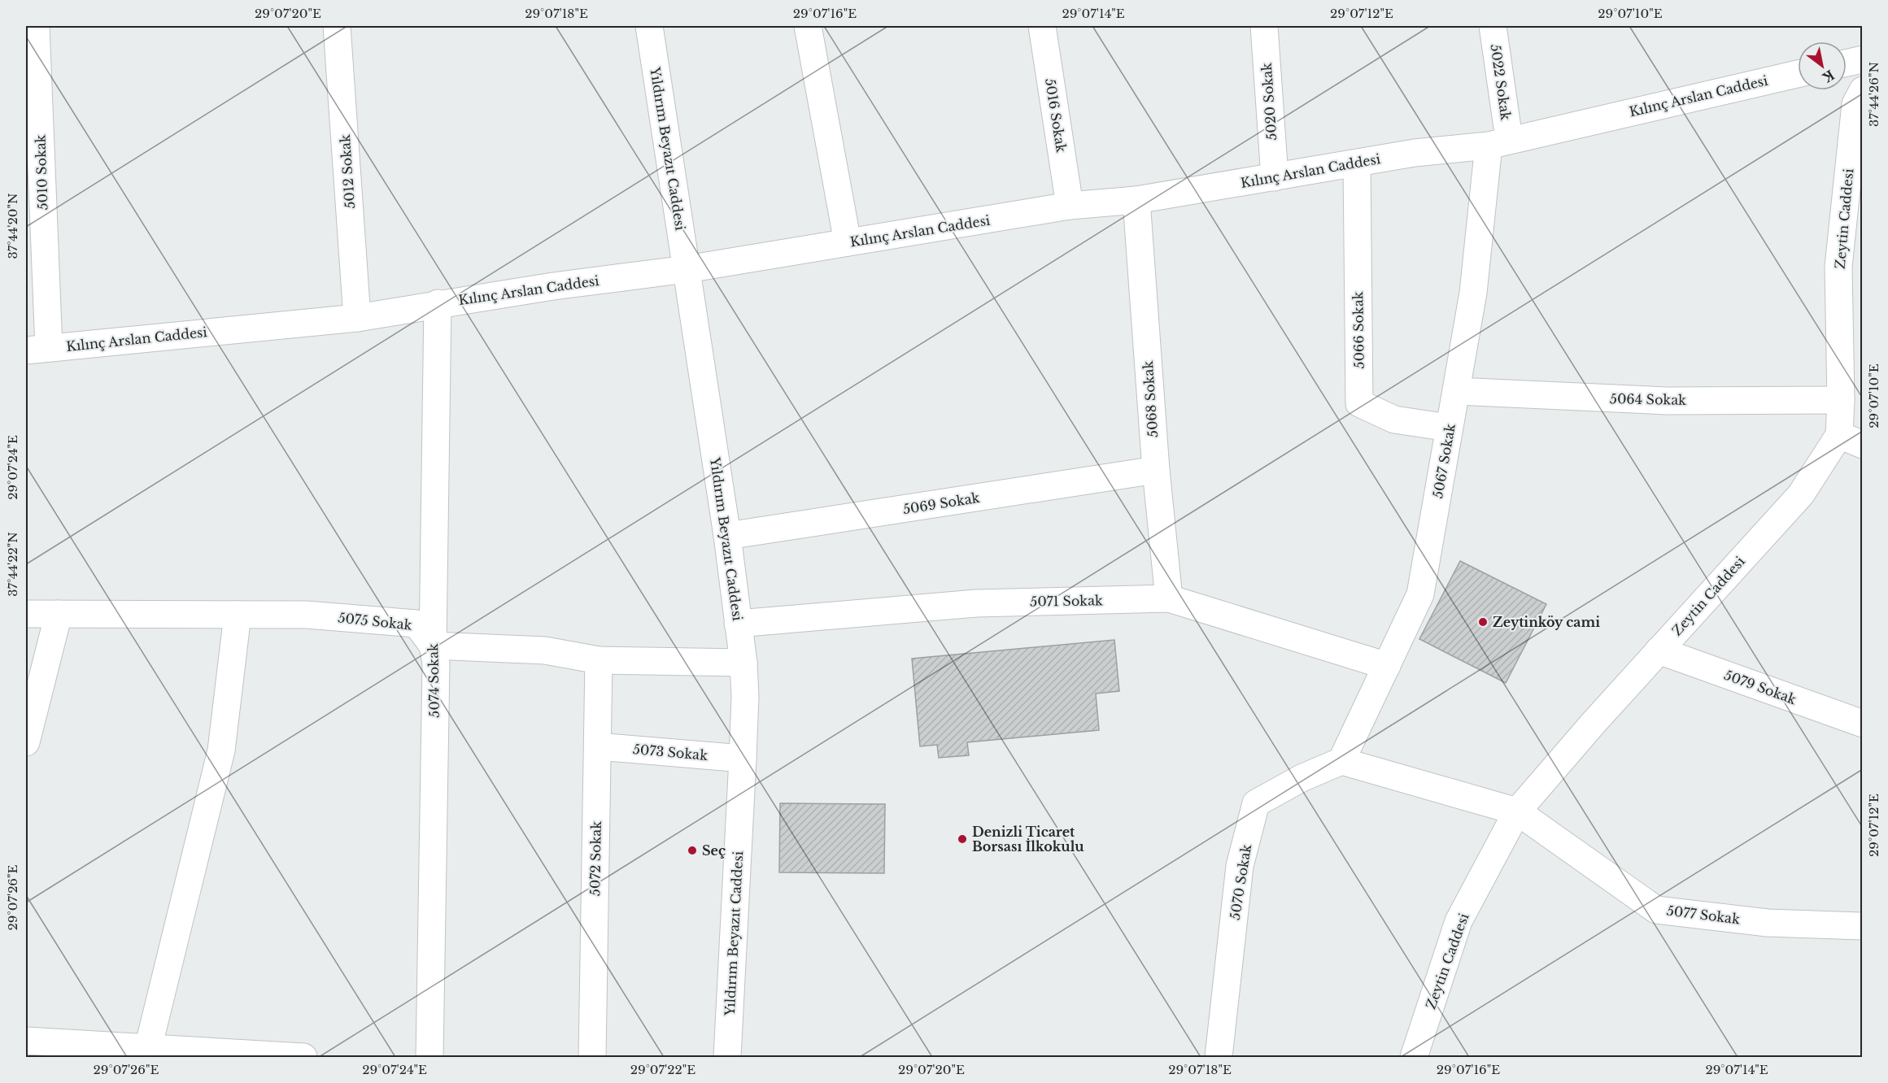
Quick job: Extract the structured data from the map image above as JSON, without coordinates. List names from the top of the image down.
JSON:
{
  "streets": {
    "street": [
      "5022 Sokak",
      "Kılınç Arslan Caddesi",
      "5020 Sokak",
      "5016 Sokak",
      "Yıldırım Beyazıt Caddesi",
      "5012 Sokak",
      "5010 Sokak",
      "Zeytin Caddesi",
      "5066 Sokak",
      "5068 Sokak",
      "5064 Sokak",
      "5067 Sokak",
      "5069 Sokak",
      "5071 Sokak",
      "5075 Sokak",
      "5074 Sokak",
      "5079 Sokak",
      "5073 Sokak",
      "5072 Sokak",
      "5070 Sokak",
      "5077 Sokak"
    ]
  },
  "crossings": [
    ["5022 Sokak", "Kılınç Arslan Caddesi"],
    ["5022 Sokak", "5067 Sokak"],
    ["Kılınç Arslan Caddesi", "5020 Sokak"],
    ["Kılınç Arslan Caddesi", "5016 Sokak"],
    ["Kılınç Arslan Caddesi", "Yıldırım Beyazıt Caddesi"],
    ["Kılınç Arslan Caddesi", "5012 Sokak"],
    ["Kılınç Arslan Caddesi", "5010 Sokak"],
    ["Kılınç Arslan Caddesi", "5066 Sokak"],
    ["Kılınç Arslan Caddesi", "5068 Sokak"],
    ["Kılınç Arslan Caddesi", "5067 Sokak"],
    ["Kılınç Arslan Caddesi", "5074 Sokak"],
    ["Yıldırım Beyazıt Caddesi", "5069 Sokak"],
    ["Yıldırım Beyazıt Caddesi", "5071 Sokak"],
    ["Yıldırım Beyazıt Caddesi", "5073 Sokak"],
    ["Zeytin Caddesi", "5064 Sokak"],
    ["Zeytin Caddesi", "5079 Sokak"],
    ["Zeytin Caddesi", "5077 Sokak"],
    ["5066 Sokak", "5067 Sokak"],
    ["5068 Sokak", "5069 Sokak"],
    ["5068 Sokak", "5071 Sokak"],
    ["5064 Sokak", "5067 Sokak"],
    ["5067 Sokak", "5071 Sokak"],
    ["5067 Sokak", "5070 Sokak"],
    ["5067 Sokak", "5077 Sokak"],
    ["5075 Sokak", "5074 Sokak"],
    ["5073 Sokak", "5072 Sokak"],
    ["5070 Sokak", "5077 Sokak"]
  ],
  "places": ["Zeytinköy cami", "Denizli Ticaret Borsası İlkokulu", "Seç"],
  "north": "bottom right",
  "coordinates": [
    "29°07'20\"E",
    "29°07'18\"E",
    "29°07'16\"E",
    "29°07'14\"E",
    "29°07'12\"E",
    "29°07'10\"E",
    "37°44'26\"N",
    "37°44'20\"N",
    "29°07'24\"E",
    "37°44'22\"N",
    "29°07'26\"E",
    "29°07'22\"E"
  ]
}
